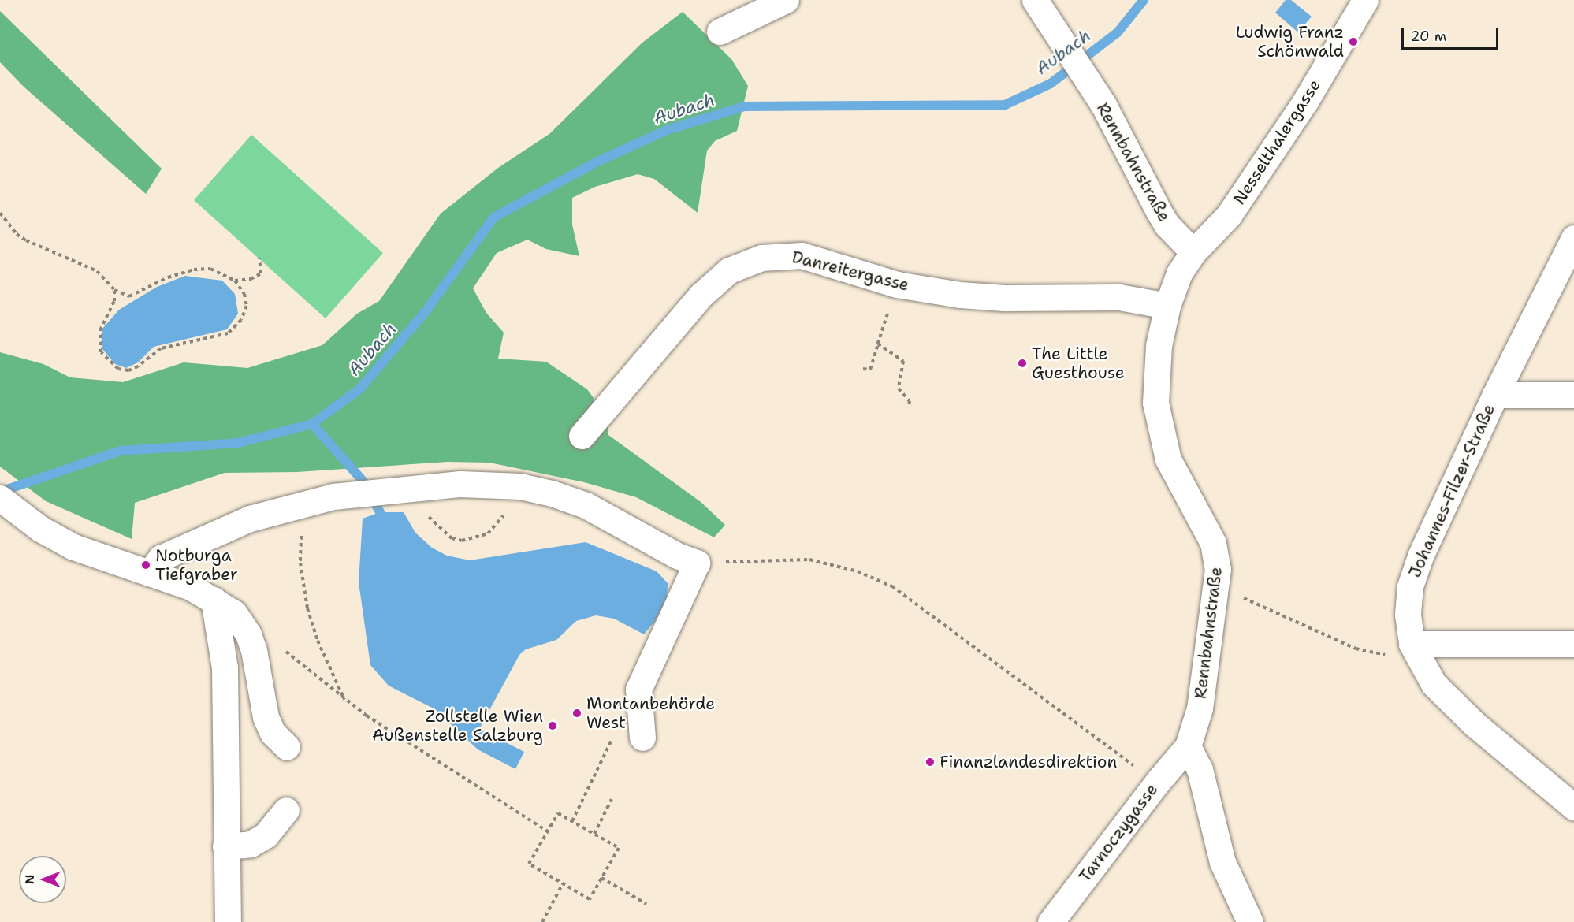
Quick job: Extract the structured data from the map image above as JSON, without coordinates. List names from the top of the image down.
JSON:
{
  "streets": {
    "street": [
      "Nesselthalergasse",
      "Rennbahnstraße",
      "Danreitergasse",
      "Johannes-Filzer-Straße",
      "Tarnoczygasse"
    ]
  },
  "crossings": [
    ["Nesselthalergasse", "Rennbahnstraße"],
    ["Rennbahnstraße", "Danreitergasse"],
    ["Rennbahnstraße", "Tarnoczygasse"]
  ],
  "water": ["Aubach"],
  "places": [
    "Ludwig Franz Schönwald",
    "The Little Guesthouse",
    "Notburga Tiefgraber",
    "Montanbehörde West",
    "Zollstelle Wien Außenstelle Salzburg",
    "Finanzlandesdirektion"
  ],
  "scale_bar": "20 m",
  "north": "left"
}
